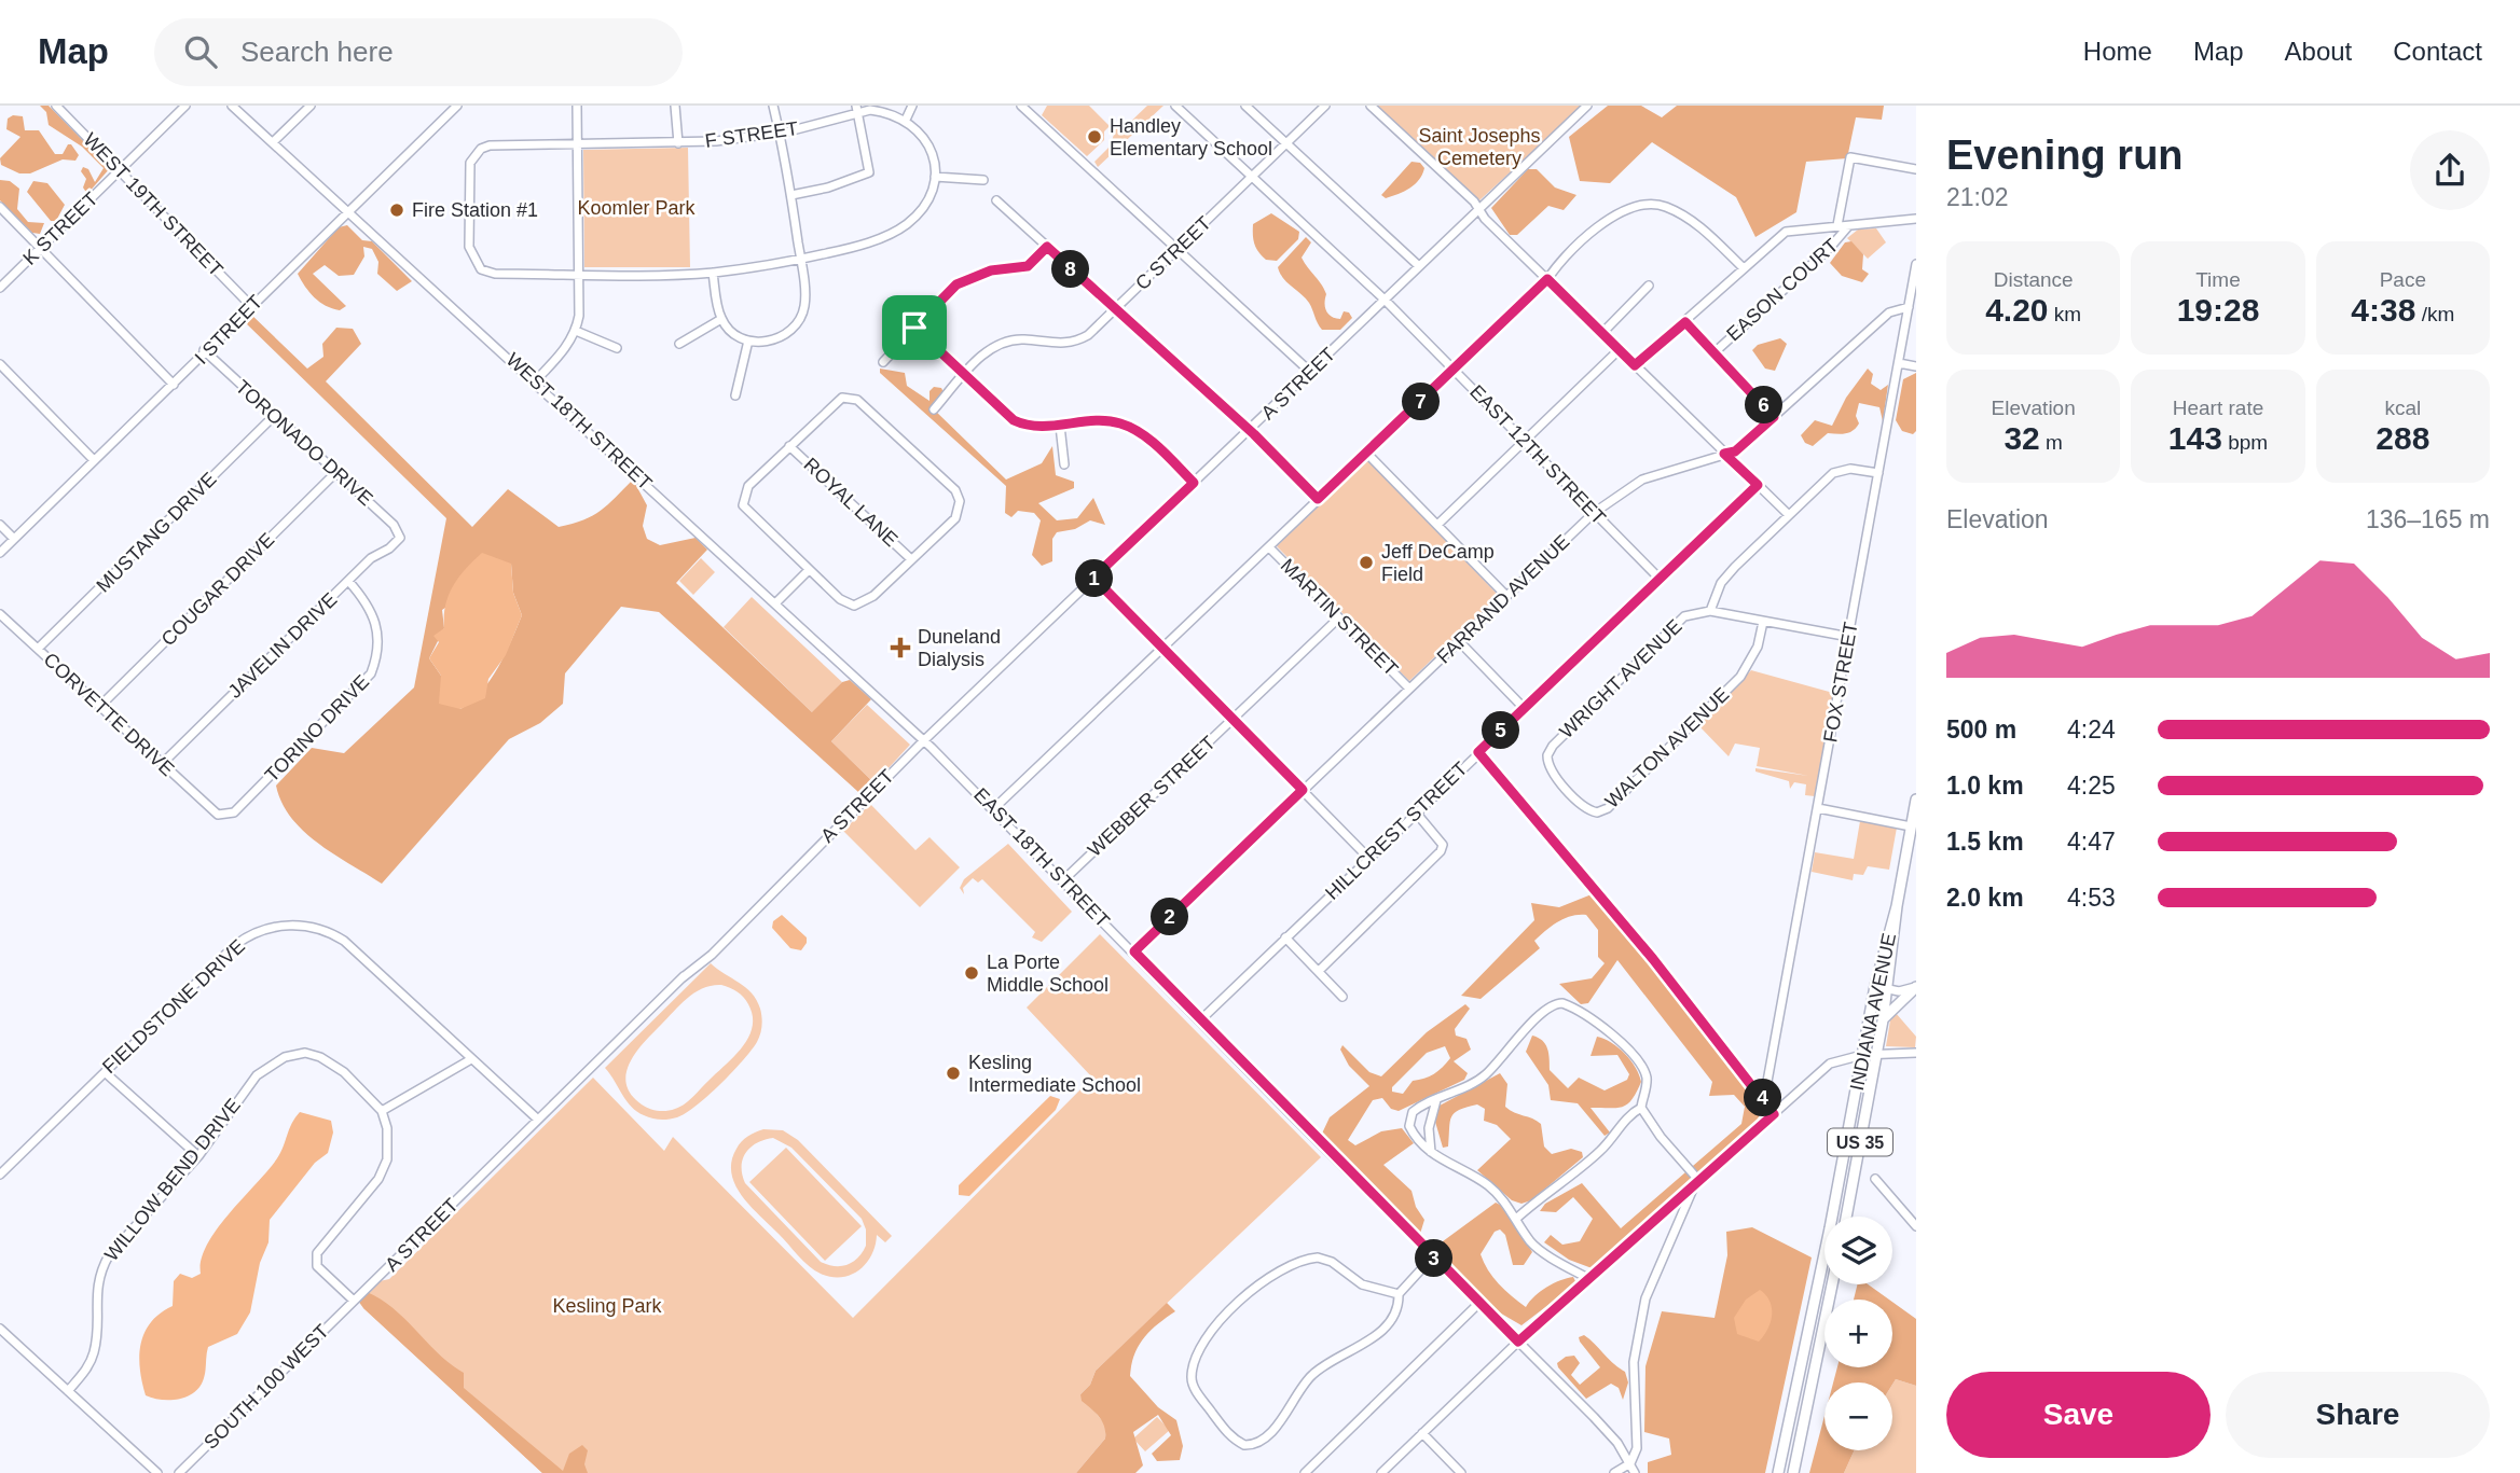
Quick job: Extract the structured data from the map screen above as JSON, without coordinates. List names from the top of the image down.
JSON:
{
  "streets": {
    "main road": ["INDIANA AVENUE", "US 35"],
    "street": [
      "F STREET",
      "WEST 19TH STREET",
      "K STREET",
      "C STREET",
      "EASON COURT",
      "I STREET",
      "A STREET",
      "WEST 18TH STREET",
      "TORONADO DRIVE",
      "EAST 12TH STREET",
      "ROYAL LANE",
      "MUSTANG DRIVE",
      "COUGAR DRIVE",
      "FARRAND AVENUE",
      "MARTIN STREET",
      "JAVELIN DRIVE",
      "WRIGHT AVENUE",
      "FOX STREET",
      "CORVETTE DRIVE",
      "TORINO DRIVE",
      "WALTON AVENUE",
      "WEBBER STREET",
      "HILLCREST STREET",
      "EAST 18TH STREET",
      "FIELDSTONE DRIVE",
      "WILLOW BEND DRIVE",
      "SOUTH 100 WEST"
    ]
  },
  "crossings": [
    ["WEST 19TH STREET", "K STREET"],
    ["WEST 19TH STREET", "I STREET"],
    ["C STREET", "EAST 12TH STREET"],
    ["I STREET", "WEST 18TH STREET"],
    ["I STREET", "TORONADO DRIVE"],
    ["A STREET", "WEST 18TH STREET"],
    ["A STREET", "EAST 12TH STREET"],
    ["A STREET", "EAST 18TH STREET"],
    ["A STREET", "FIELDSTONE DRIVE"],
    ["A STREET", "SOUTH 100 WEST"],
    ["WEST 18TH STREET", "EAST 18TH STREET"],
    ["TORONADO DRIVE", "MUSTANG DRIVE"],
    ["TORONADO DRIVE", "COUGAR DRIVE"],
    ["TORONADO DRIVE", "JAVELIN DRIVE"],
    ["EAST 12TH STREET", "FARRAND AVENUE"],
    ["EAST 12TH STREET", "HILLCREST STREET"],
    ["MUSTANG DRIVE", "CORVETTE DRIVE"],
    ["COUGAR DRIVE", "CORVETTE DRIVE"],
    ["FARRAND AVENUE", "MARTIN STREET"],
    ["FARRAND AVENUE", "FOX STREET"],
    ["FARRAND AVENUE", "EAST 18TH STREET"],
    ["MARTIN STREET", "WEBBER STREET"],
    ["JAVELIN DRIVE", "CORVETTE DRIVE"],
    ["JAVELIN DRIVE", "TORINO DRIVE"],
    ["WRIGHT AVENUE", "WALTON AVENUE"],
    ["CORVETTE DRIVE", "TORINO DRIVE"],
    ["WEBBER STREET", "EAST 18TH STREET"],
    ["HILLCREST STREET", "EAST 18TH STREET"]
  ],
  "parks": ["Saint Josephs Cemetery", "Koomler Park", "Kesling Park"],
  "places": {
    "other": [
      "Handley Elementary School",
      "Fire Station #1",
      "Jeff DeCamp Field",
      "La Porte Middle School",
      "Kesling Intermediate School"
    ],
    "health": ["Duneland Dialysis"]
  },
  "page": {
    "header": "Map",
    "search": "Search here",
    "nav": [
      "Home",
      "Map",
      "About",
      "Contact"
    ],
    "heading": ["Evening run", "21:02"],
    "stats": [
      ["Distance", "4.20 km"],
      ["Time", "19:28"],
      ["Pace", "4:38 /km"],
      ["Elevation", "32 m"],
      ["Heart rate", "143 bpm"],
      ["kcal", "288"]
    ],
    "pins": [
      "8",
      "7",
      "6",
      "1",
      "5",
      "2",
      "4",
      "3"
    ],
    "chart": ["Elevation", "136–165 m"],
    "list": [
      {
        "name": "500 m",
        "note": "4:24"
      },
      {
        "name": "1.0 km",
        "note": "4:25"
      },
      {
        "name": "1.5 km",
        "note": "4:47"
      },
      {
        "name": "2.0 km",
        "note": "4:53"
      }
    ],
    "map_buttons": ["+", "−"],
    "buttons": ["Save", "Share"]
  }
}
